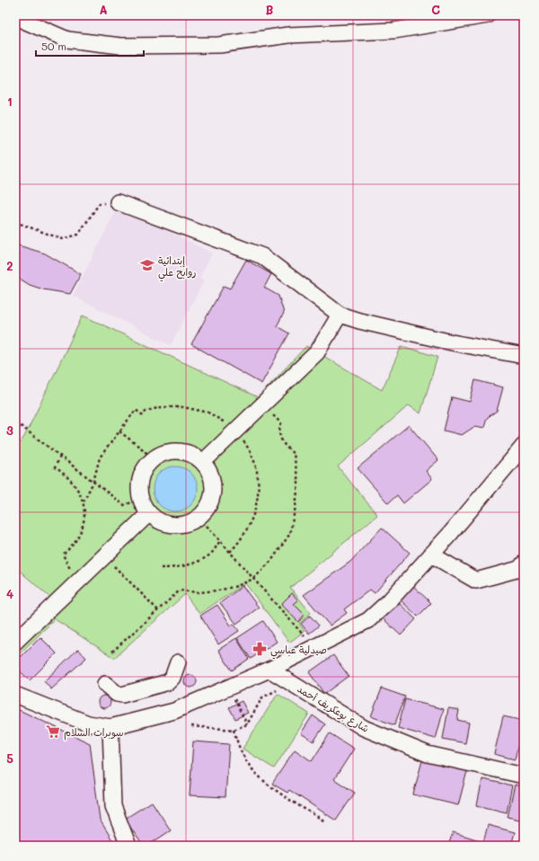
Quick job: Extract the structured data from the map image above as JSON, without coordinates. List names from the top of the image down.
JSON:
{
  "streets": {
    "street": ["شارع بوعكريف أحمد"]
  },
  "places": {
    "school or university": ["إبتدائية روابح علي"],
    "pharmacy": ["صيدلية عباسي"],
    "supermarket": ["سوبرات السلام"]
  },
  "scale_bar": "50 m",
  "grid": {
    "columns": ["A", "B", "C"],
    "rows": [
      "1",
      "2",
      "3",
      "4",
      "5"
    ]
  }
}
